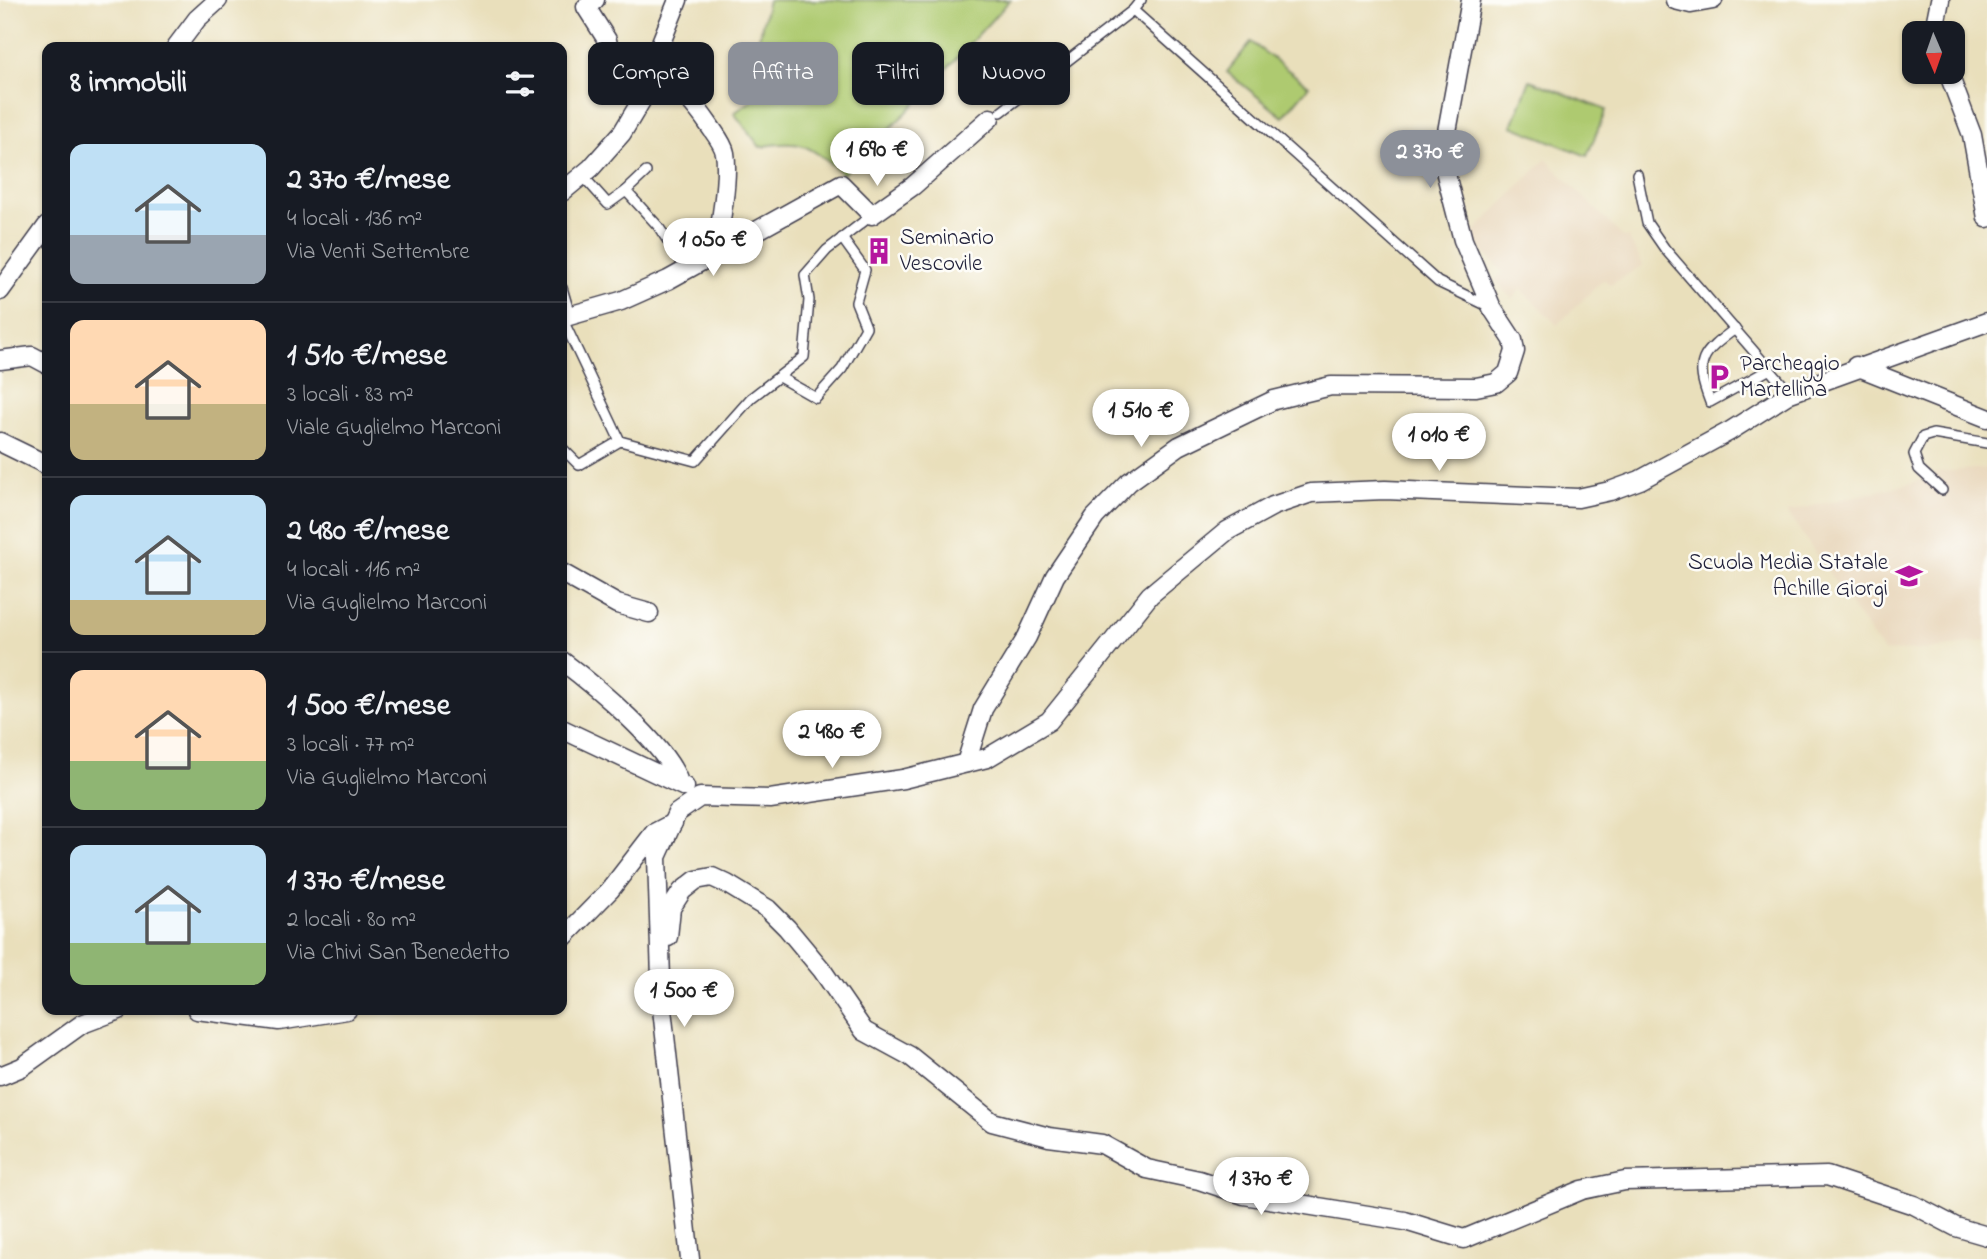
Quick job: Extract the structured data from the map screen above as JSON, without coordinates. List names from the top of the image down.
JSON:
{
  "places": {
    "building": ["Seminario Vescovile"],
    "parking": ["Parcheggio Martellina"],
    "school or university": ["Scuola Media Statale Achille Giorgi"]
  },
  "north": "bottom",
  "page": {
    "chip": [
      "Compra",
      "Affitta",
      "Filtri",
      "Nuovo"
    ],
    "heading": "8 immobili",
    "list": [
      {
        "name": "2 370 €/mese",
        "note": "4 locali · 136 m² · Via Venti Settembre"
      },
      {
        "name": "1 510 €/mese",
        "note": "3 locali · 83 m² · Viale Guglielmo Marconi"
      },
      {
        "name": "2 480 €/mese",
        "note": "4 locali · 116 m² · Via Guglielmo Marconi"
      },
      {
        "name": "1 500 €/mese",
        "note": "3 locali · 77 m² · Via Guglielmo Marconi"
      },
      {
        "name": "1 370 €/mese",
        "note": "2 locali · 80 m² · Via Chivi San Benedetto"
      }
    ],
    "price": [
      "1 690 €",
      "2 370 €",
      "1 050 €",
      "1 510 €",
      "1 010 €",
      "2 480 €",
      "1 500 €",
      "1 370 €"
    ]
  }
}
